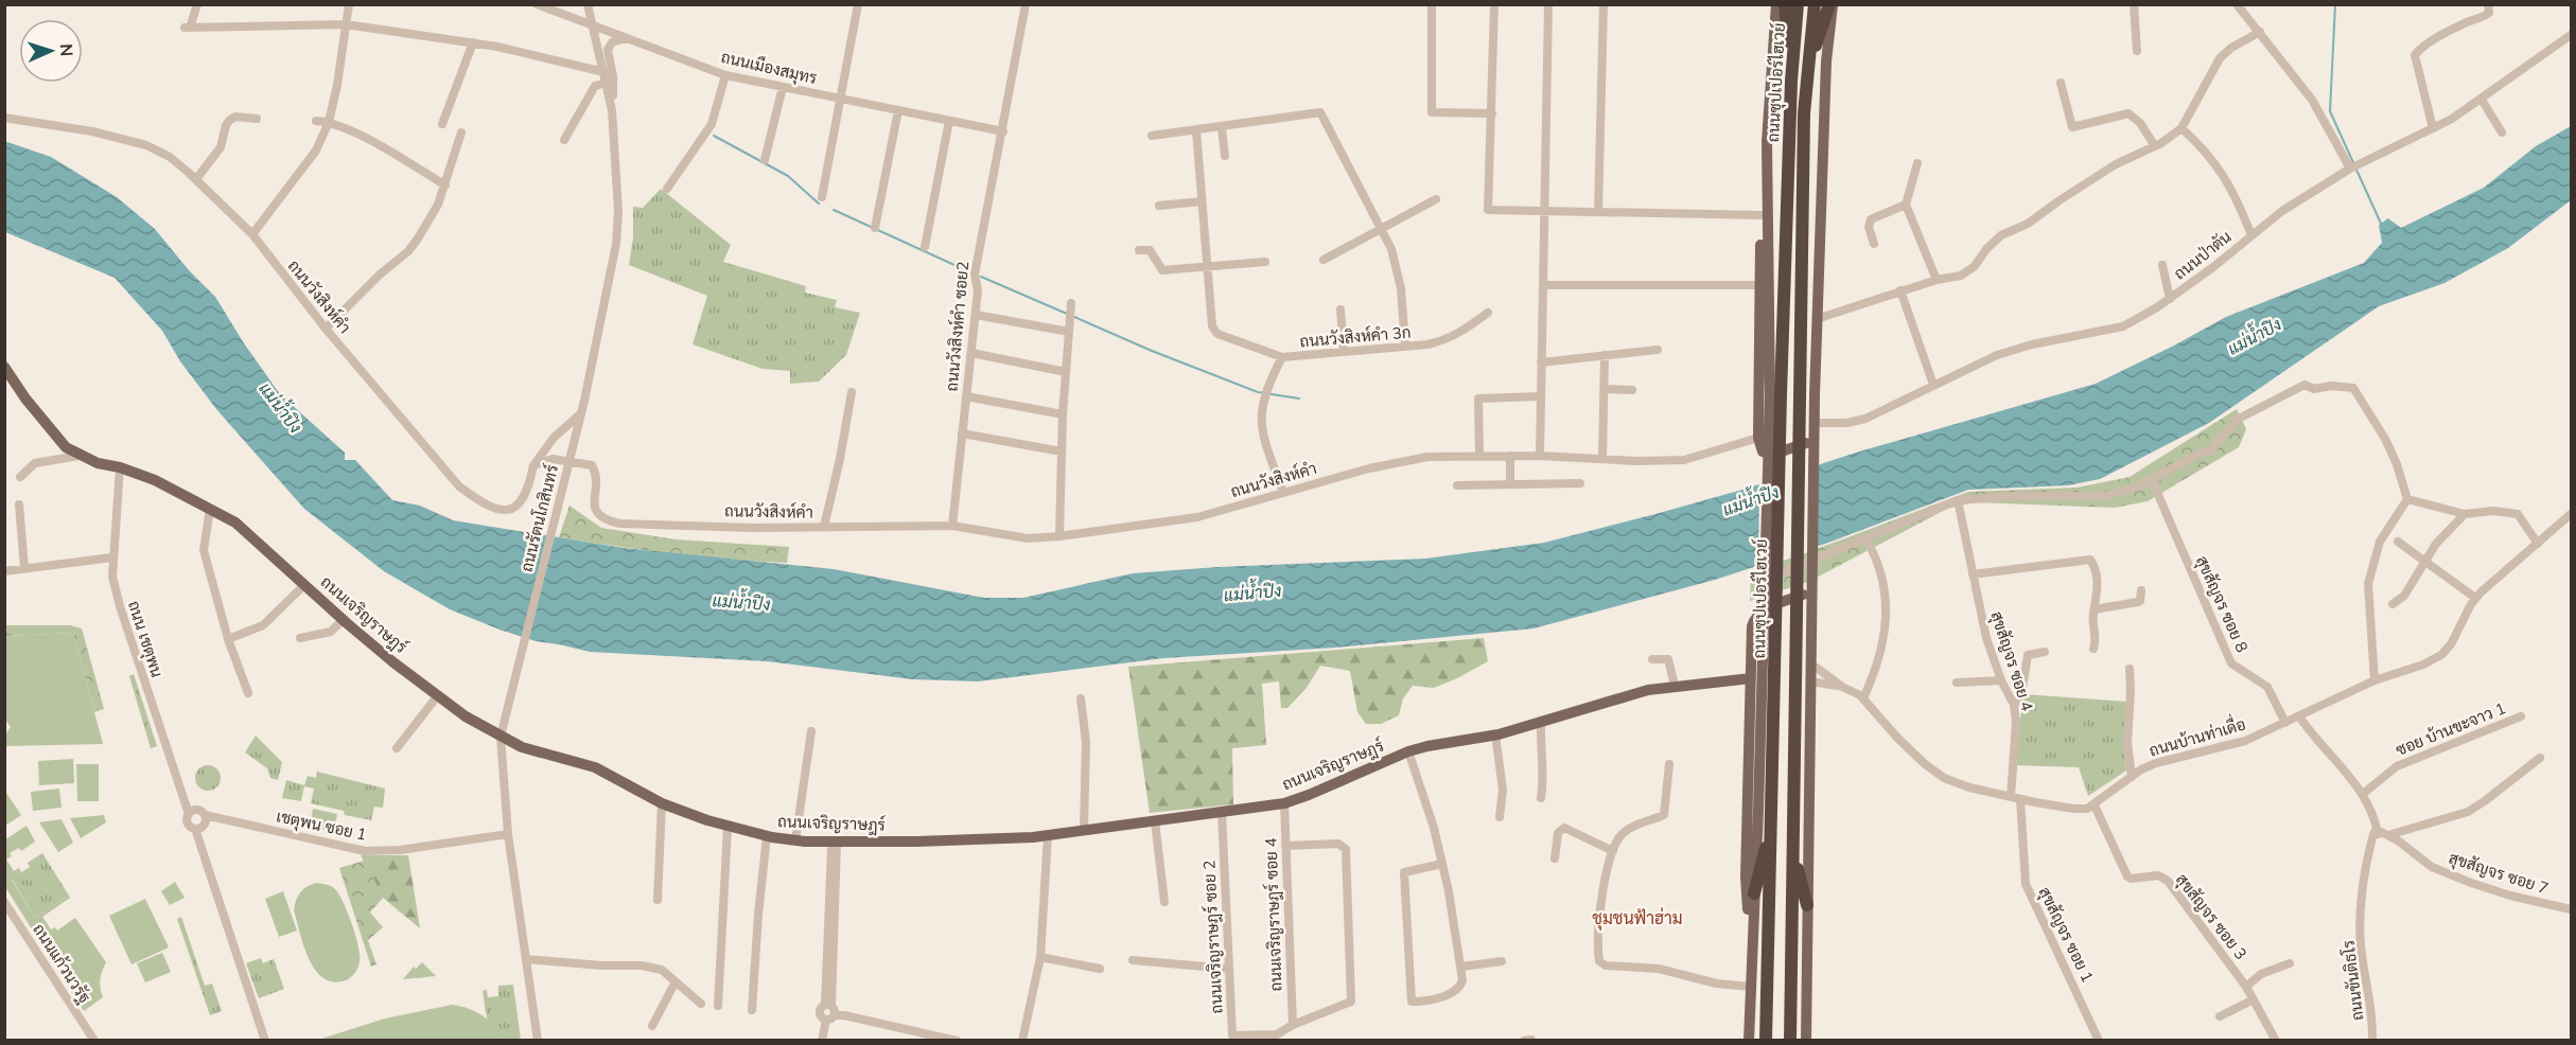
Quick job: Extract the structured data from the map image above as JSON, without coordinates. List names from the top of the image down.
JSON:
{
  "streets": {
    "highway": ["ถนนซุปเปอร์ไฮเวย์"],
    "main road": ["ถนนเจริญราษฎร์"],
    "street": [
      "ถนนเมืองสมุทร",
      "ถนนป่าตัน",
      "ถนนวังสิงห์คำ",
      "ถนนวังสิงห์คำ ซอย2",
      "ถนนวังสิงห์คำ 3ก",
      "ถนนรัตนโกสินทร์",
      "สุขสัญจร ซอย 8",
      "ถนน เชตุพน",
      "สุขสัญจร ซอย 4",
      "ซอย บ้านขะจาว 1",
      "ถนนบ้านท่าเดื่อ",
      "เชตุพน ซอย 1",
      "สุขสัญจร ซอย 7",
      "ถนนเจริญราษฎร์ ซอย 4",
      "สุขสัญจร ซอย 3",
      "สุขสัญจร ซอย 1",
      "ถนนเจริญราษฎร์ ซอย 2",
      "ถนนแก้วนวรัฐ",
      "ถนนขันติธโร"
    ]
  },
  "crossings": [
    ["ถนนเมืองสมุทร", "ถนนวังสิงห์คำ ซอย2"],
    ["ถนนเมืองสมุทร", "ถนนรัตนโกสินทร์"],
    ["ถนนวังสิงห์คำ", "ถนนวังสิงห์คำ ซอย2"],
    ["ถนนวังสิงห์คำ", "ถนนวังสิงห์คำ 3ก"],
    ["ถนนวังสิงห์คำ", "ถนนรัตนโกสินทร์"],
    ["ถนนรัตนโกสินทร์", "ถนนเจริญราษฎร์"],
    ["ถนนรัตนโกสินทร์", "เชตุพน ซอย 1"],
    ["สุขสัญจร ซอย 8", "ถนนบ้านท่าเดื่อ"],
    ["ถนนเจริญราษฎร์", "ถนน เชตุพน"],
    ["ถนนเจริญราษฎร์", "ถนนเจริญราษฎร์ ซอย 4"],
    ["ถนนเจริญราษฎร์", "ถนนเจริญราษฎร์ ซอย 2"],
    ["ถนน เชตุพน", "เชตุพน ซอย 1"],
    ["ถนนบ้านท่าเดื่อ", "สุขสัญจร ซอย 3"],
    ["สุขสัญจร ซอย 7", "ถนนขันติธโร"],
    ["ถนนเจริญราษฎร์ ซอย 4", "ถนนเจริญราษฎร์ ซอย 2"]
  ],
  "districts": ["ชุมชนฟ้าฮ่าม"],
  "water": ["แม่น้ำปิง"],
  "north": "right"
}
